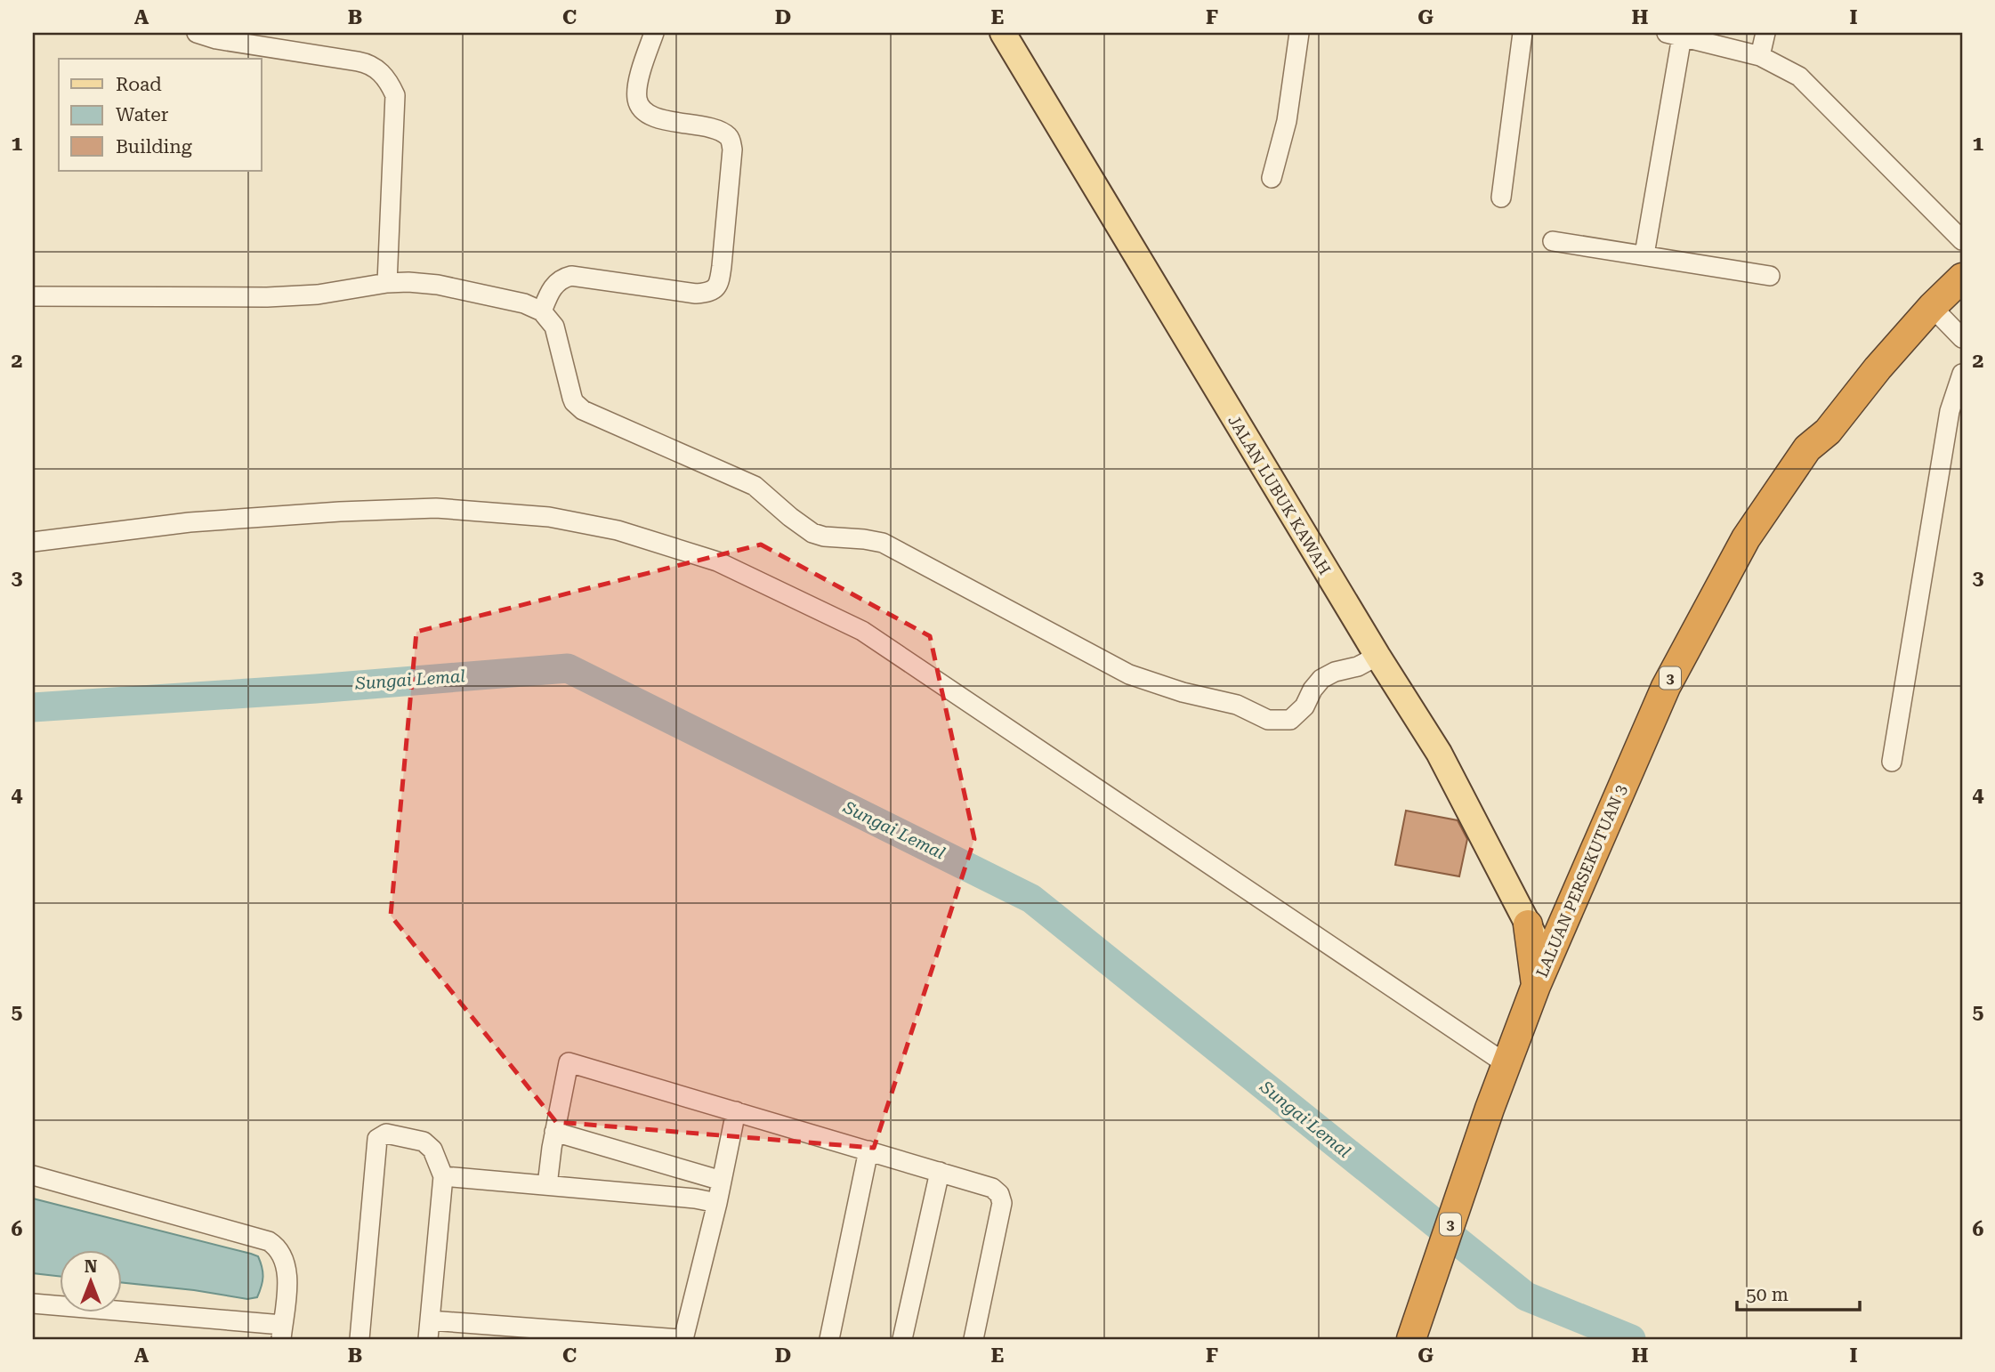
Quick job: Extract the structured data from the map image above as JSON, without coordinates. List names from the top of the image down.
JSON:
{
  "streets": {
    "highway": ["3", "LALUAN PERSEKUTUAN 3"],
    "main road": ["JALAN LUBUK KAWAH"]
  },
  "water": ["Sungai Lemal"],
  "legend": ["Road", "Water", "Building"],
  "scale_bar": "50 m",
  "north": "top",
  "grid": {
    "columns": [
      "A",
      "B",
      "C",
      "D",
      "E",
      "F",
      "G",
      "H",
      "I"
    ],
    "rows": [
      "1",
      "2",
      "3",
      "4",
      "5",
      "6"
    ]
  }
}
